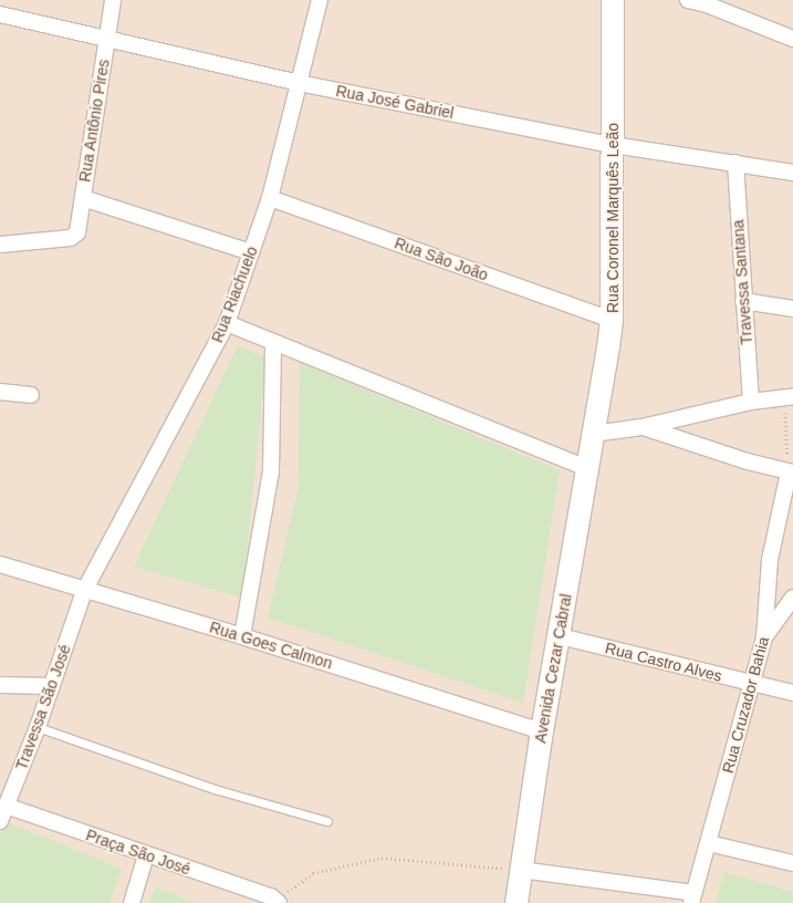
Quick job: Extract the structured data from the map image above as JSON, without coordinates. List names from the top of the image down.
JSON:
{
  "streets": {
    "main road": ["Rua Coronel Marquês Leão", "Avenida Cezar Cabral"],
    "street": [
      "Rua José Gabriel",
      "Rua Antônio Pires",
      "Rua São João",
      "Travessa Santana",
      "Rua Riachuelo",
      "Rua Goes Calmon",
      "Rua Castro Alves",
      "Rua Cruzador Bahia",
      "Travessa São José",
      "Praça São José"
    ]
  },
  "crossings": [
    ["Rua José Gabriel", "Rua Antônio Pires"],
    ["Rua José Gabriel", "Rua Coronel Marquês Leão"],
    ["Rua José Gabriel", "Travessa Santana"],
    ["Rua José Gabriel", "Rua Riachuelo"],
    ["Rua Coronel Marquês Leão", "Rua São João"],
    ["Rua Coronel Marquês Leão", "Avenida Cezar Cabral"],
    ["Rua São João", "Rua Riachuelo"],
    ["Rua Riachuelo", "Rua Goes Calmon"],
    ["Rua Riachuelo", "Travessa São José"],
    ["Rua Goes Calmon", "Avenida Cezar Cabral"],
    ["Rua Goes Calmon", "Travessa São José"],
    ["Rua Castro Alves", "Avenida Cezar Cabral"],
    ["Rua Castro Alves", "Rua Cruzador Bahia"],
    ["Travessa São José", "Praça São José"]
  ]
}
